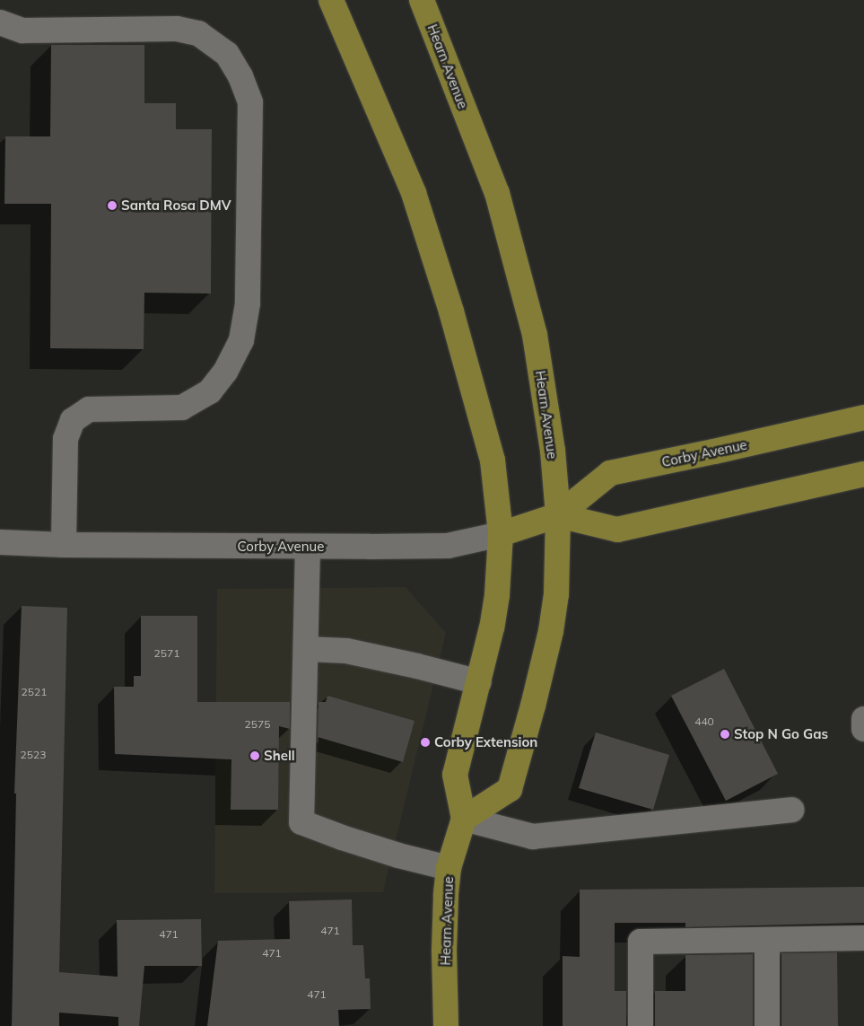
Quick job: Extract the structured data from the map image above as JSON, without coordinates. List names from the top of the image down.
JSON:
{
  "streets": {
    "main road": ["Hearn Avenue", "Corby Avenue"]
  },
  "crossings": [
    ["Hearn Avenue", "Corby Avenue"]
  ],
  "places": [
    "Santa Rosa DMV",
    "Stop N Go Gas",
    "Corby Extension",
    "Shell"
  ],
  "house_numbers": [
    "2571",
    "2521",
    "440",
    "2575",
    "2523",
    "471",
    "471",
    "471",
    "471"
  ]
}
